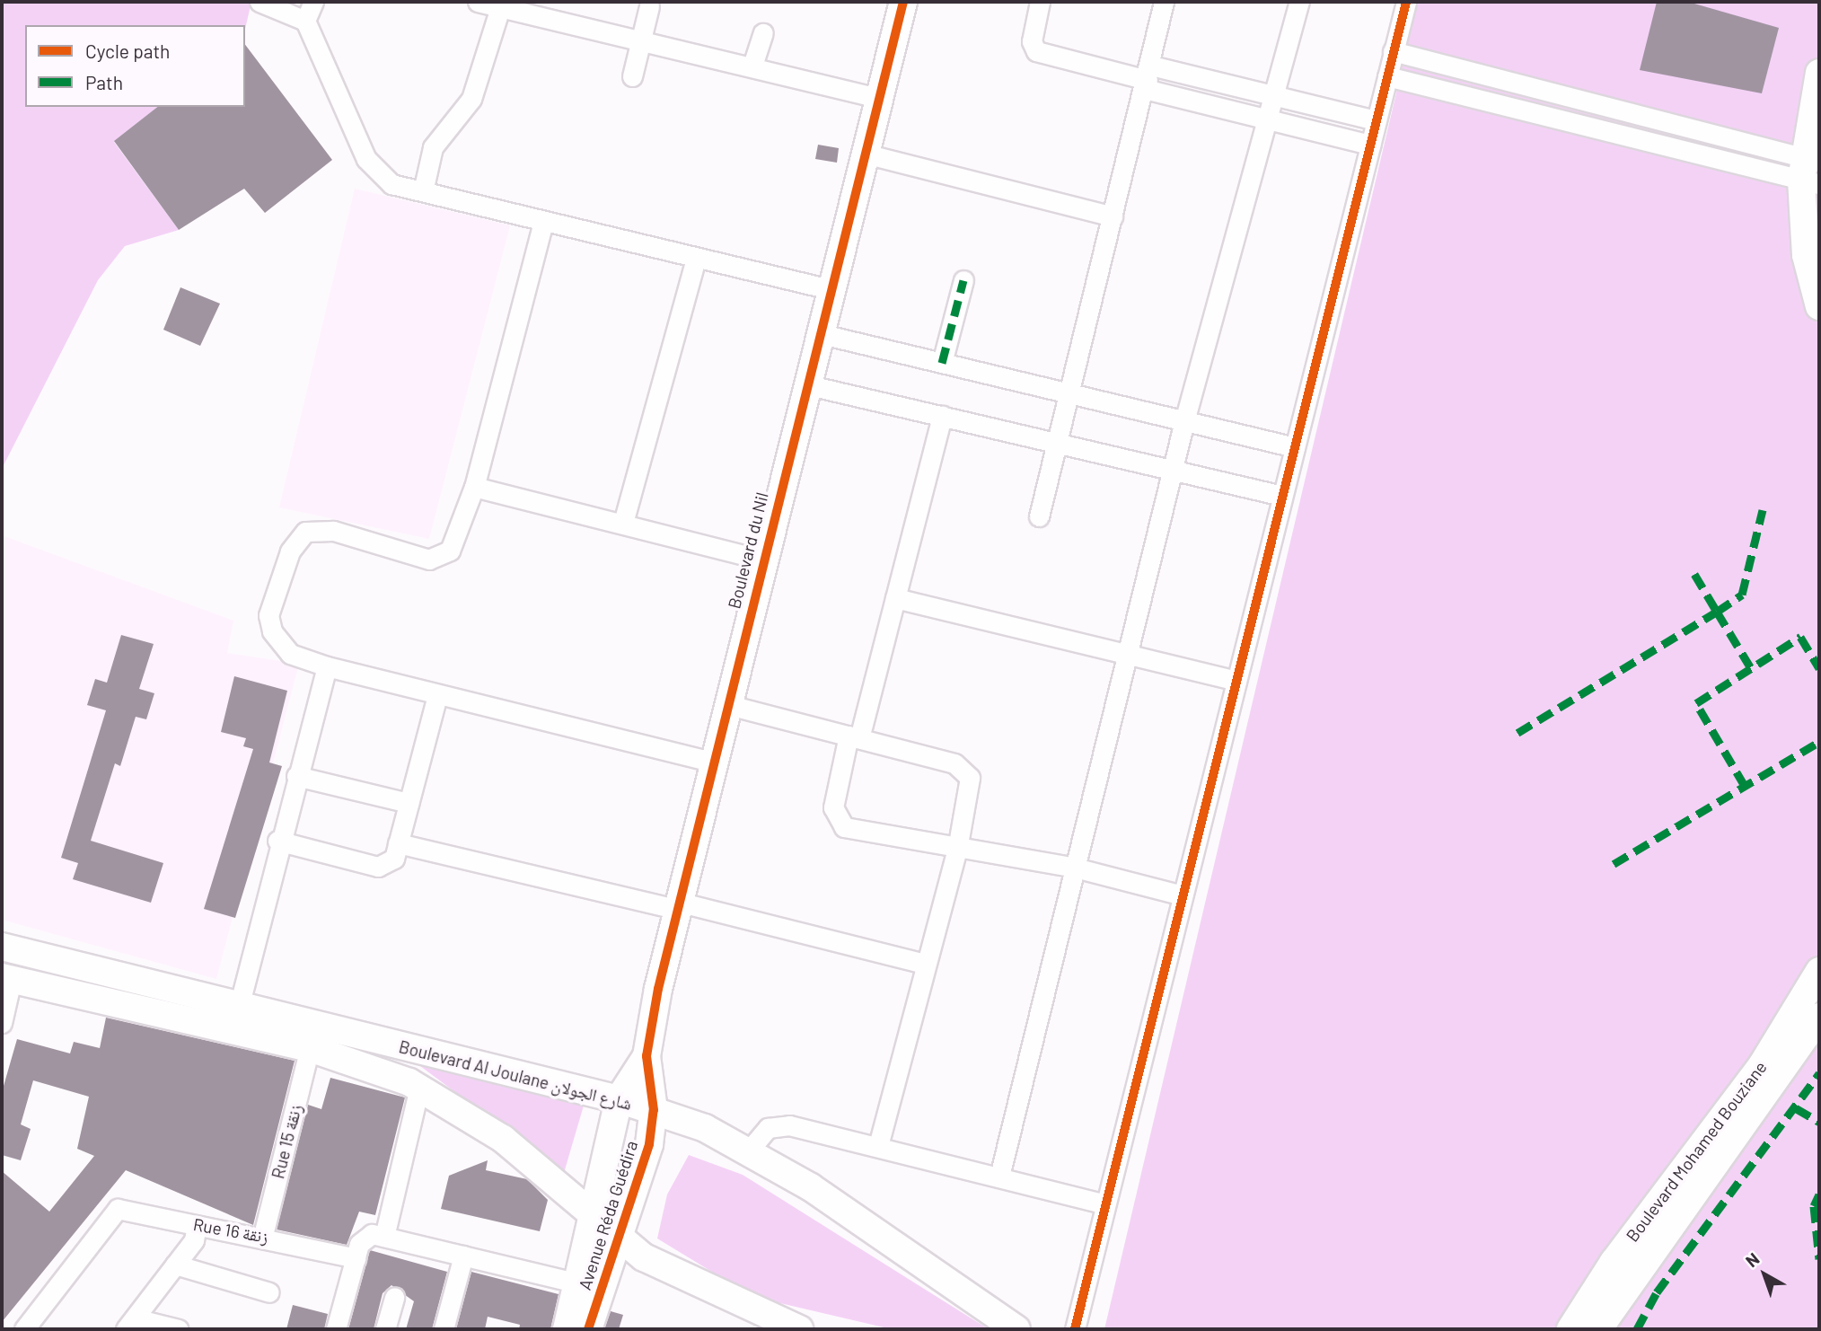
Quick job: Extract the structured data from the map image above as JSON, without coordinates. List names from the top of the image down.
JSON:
{
  "streets": {
    "street": [
      "Boulevard du Nil",
      "Boulevard Al Joulane شارع الجولان",
      "Rue 15 زنقة",
      "Boulevard Mohamed Bouziane",
      "Avenue Réda Guédira",
      "Rue 16 زنقة"
    ]
  },
  "crossings": [
    ["Boulevard du Nil", "Boulevard Al Joulane شارع الجولان"],
    ["Boulevard du Nil", "Avenue Réda Guédira"],
    ["Boulevard Al Joulane شارع الجولان", "Rue 15 زنقة"],
    ["Boulevard Al Joulane شارع الجولان", "Avenue Réda Guédira"],
    ["Rue 15 زنقة", "Rue 16 زنقة"]
  ],
  "legend": ["Cycle path", "Path"],
  "north": "top left"
}
